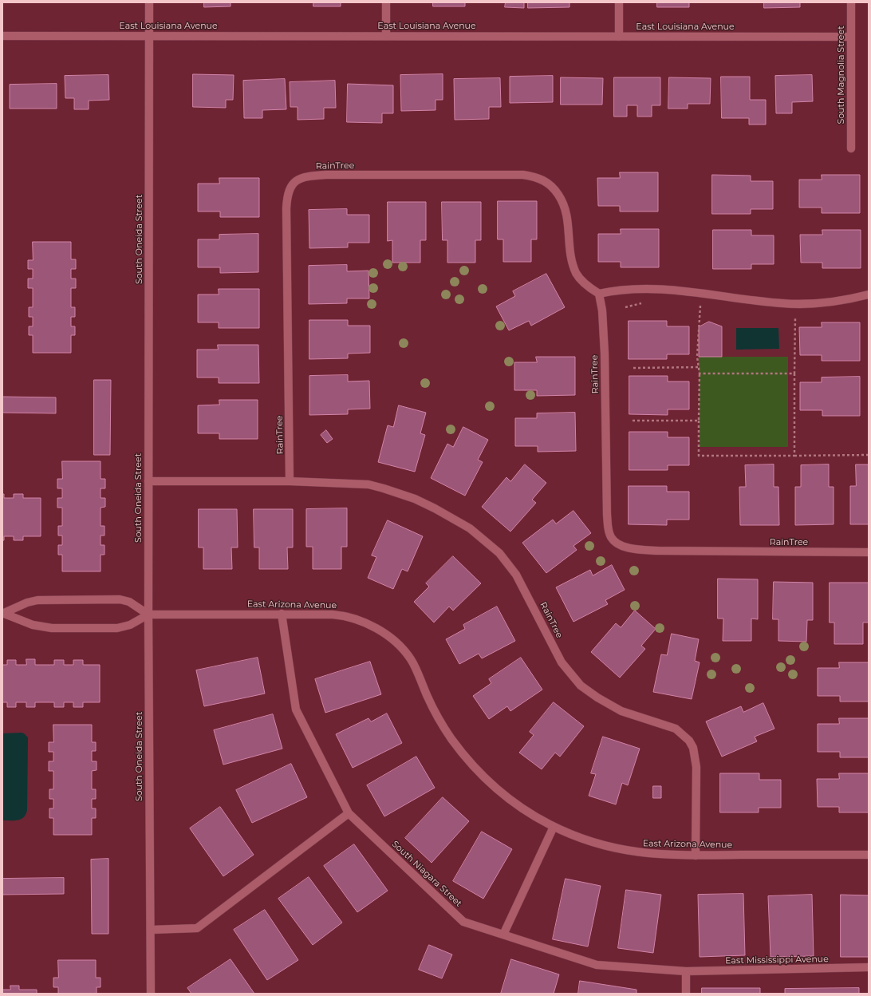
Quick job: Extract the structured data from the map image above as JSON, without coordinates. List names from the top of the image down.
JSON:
{
  "streets": {
    "street": [
      "East Louisiana Avenue",
      "South Magnolia Street",
      "RainTree",
      "South Oneida Street",
      "East Arizona Avenue",
      "South Niagara Street",
      "East Mississippi Avenue"
    ]
  },
  "crossings": [
    ["East Louisiana Avenue", "South Magnolia Street"],
    ["East Louisiana Avenue", "South Oneida Street"],
    ["RainTree", "South Oneida Street"],
    ["RainTree", "East Arizona Avenue"],
    ["South Oneida Street", "East Arizona Avenue"],
    ["East Arizona Avenue", "South Niagara Street"],
    ["South Niagara Street", "East Mississippi Avenue"]
  ]
}
